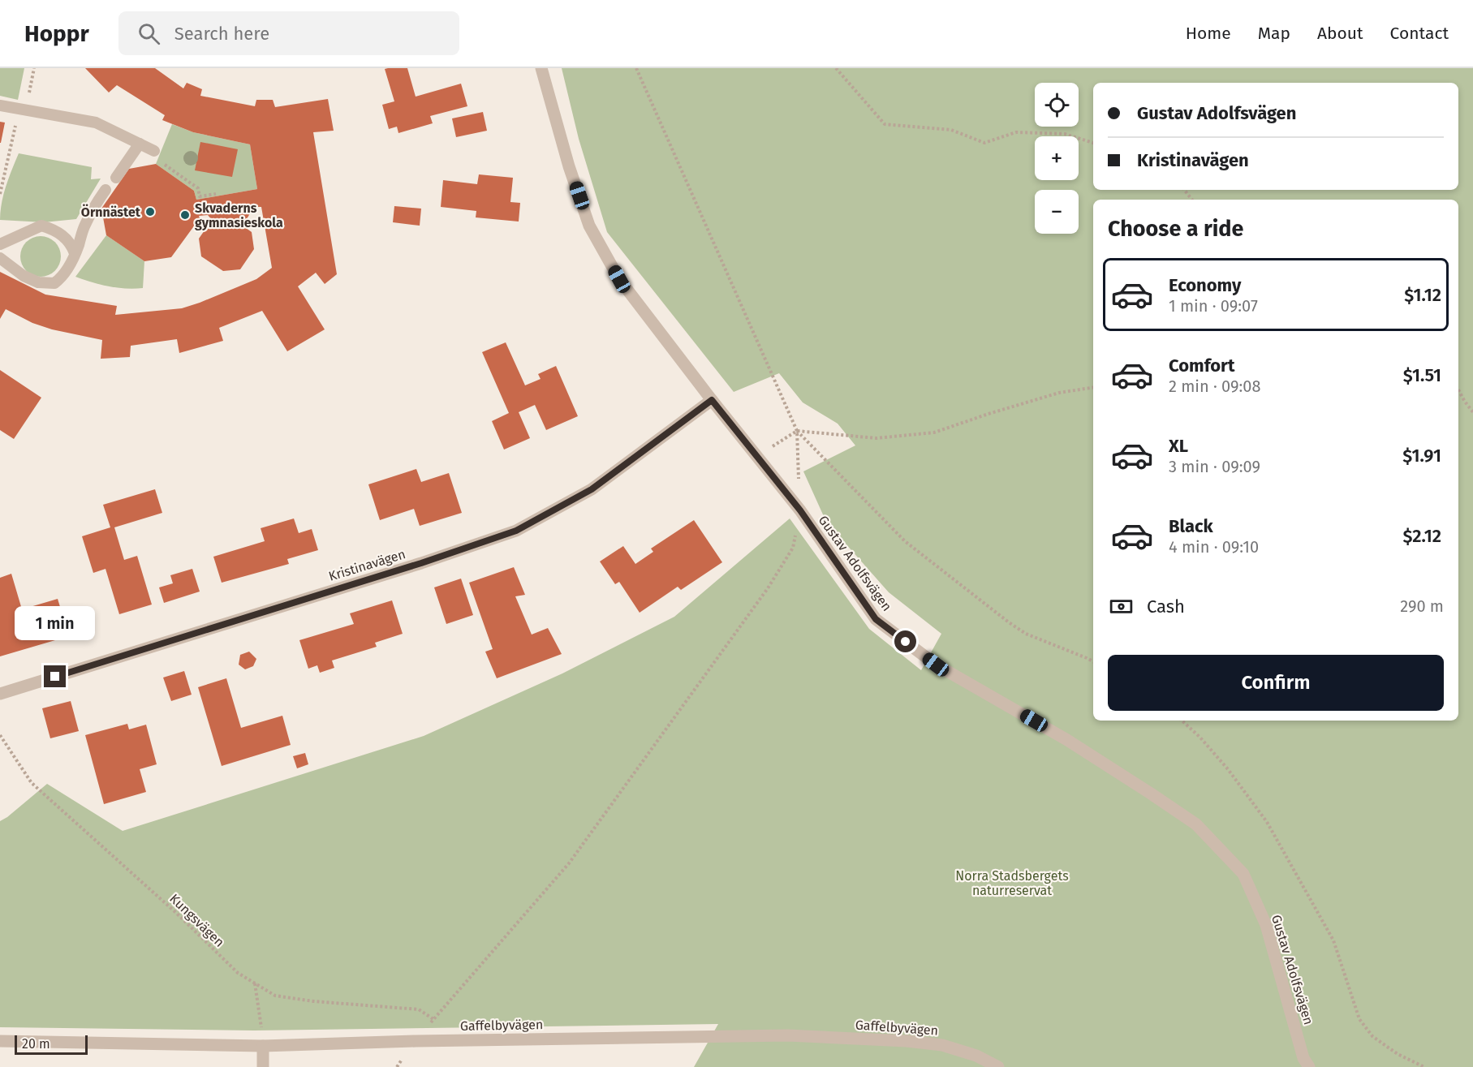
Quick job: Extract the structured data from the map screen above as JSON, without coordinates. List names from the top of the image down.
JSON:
{
  "streets": {
    "street": ["Gustav Adolfsvägen", "Kristinavägen", "Gaffelbyvägen"],
    "path": ["Kungsvägen"]
  },
  "crossings": [
    ["Gustav Adolfsvägen", "Kristinavägen"]
  ],
  "parks": ["Norra Stadsbergets naturreservat"],
  "places": ["Örnnästet", "Skvaderns gymnasieskola"],
  "scale_bar": "20 m",
  "page": {
    "header": "Hoppr",
    "search": "Search here",
    "nav": [
      "Home",
      "Map",
      "About",
      "Contact"
    ],
    "map_buttons": ["+", "−"],
    "banner": ["Gustav Adolfsvägen", "Kristinavägen"],
    "heading": "Choose a ride",
    "list": [
      {
        "name": "Economy",
        "note": "1 min · 09:07",
        "value": "$1.12"
      },
      {
        "name": "Comfort",
        "note": "2 min · 09:08",
        "value": "$1.51"
      },
      {
        "name": "XL",
        "note": "3 min · 09:09",
        "value": "$1.91"
      },
      {
        "name": "Black",
        "note": "4 min · 09:10",
        "value": "$2.12"
      }
    ],
    "pay": ["Cash", "290 m"],
    "bubble": "1 min",
    "buttons": "Confirm",
    "scale": "20 m"
  }
}
